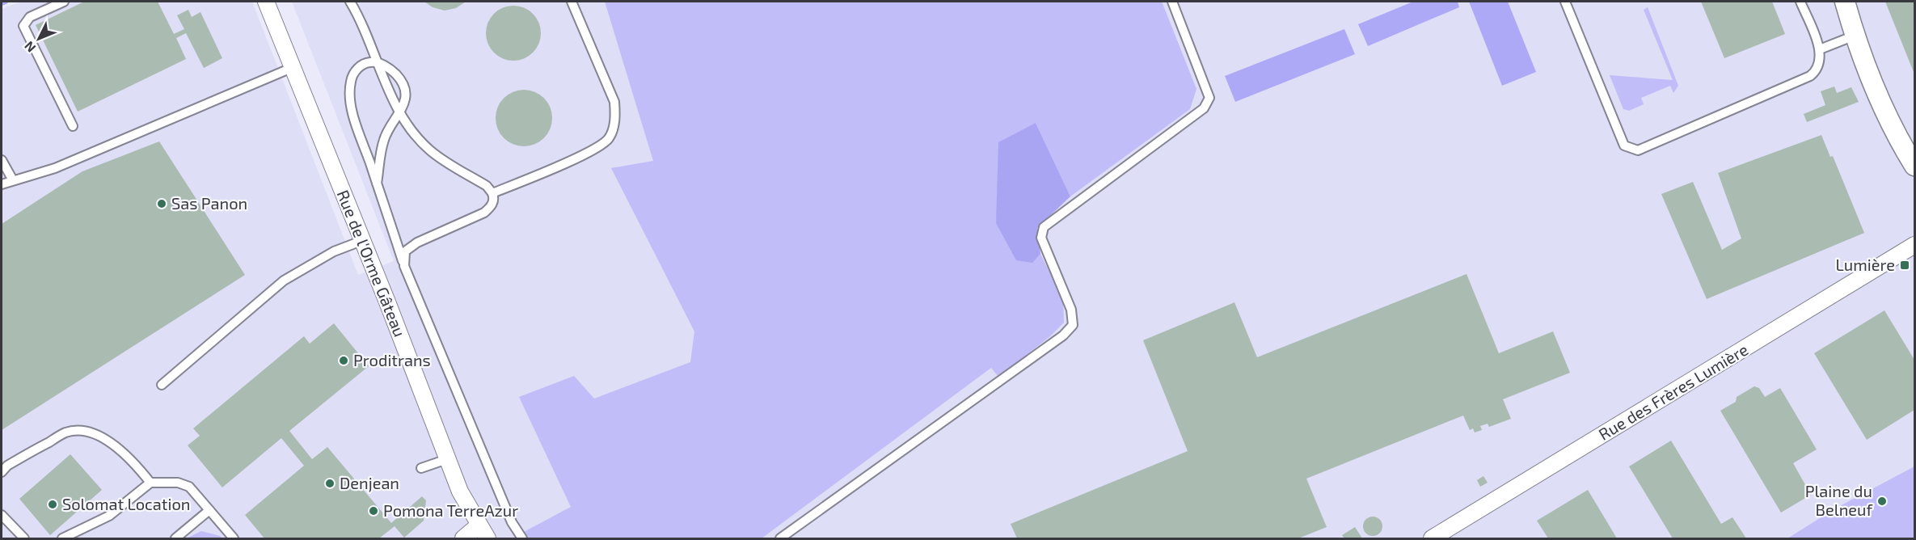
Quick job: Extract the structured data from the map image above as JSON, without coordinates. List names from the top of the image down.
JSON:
{
  "streets": {
    "street": ["Rue de l'Orme Gâteau", "Rue des Frères Lumière"]
  },
  "places": {
    "other": [
      "Sas Panon",
      "Proditrans",
      "Denjean",
      "Plaine du Belneuf",
      "Solomat Location",
      "Pomona TerreAzur"
    ],
    "transit": ["Lumière"]
  },
  "north": "bottom left"
}
